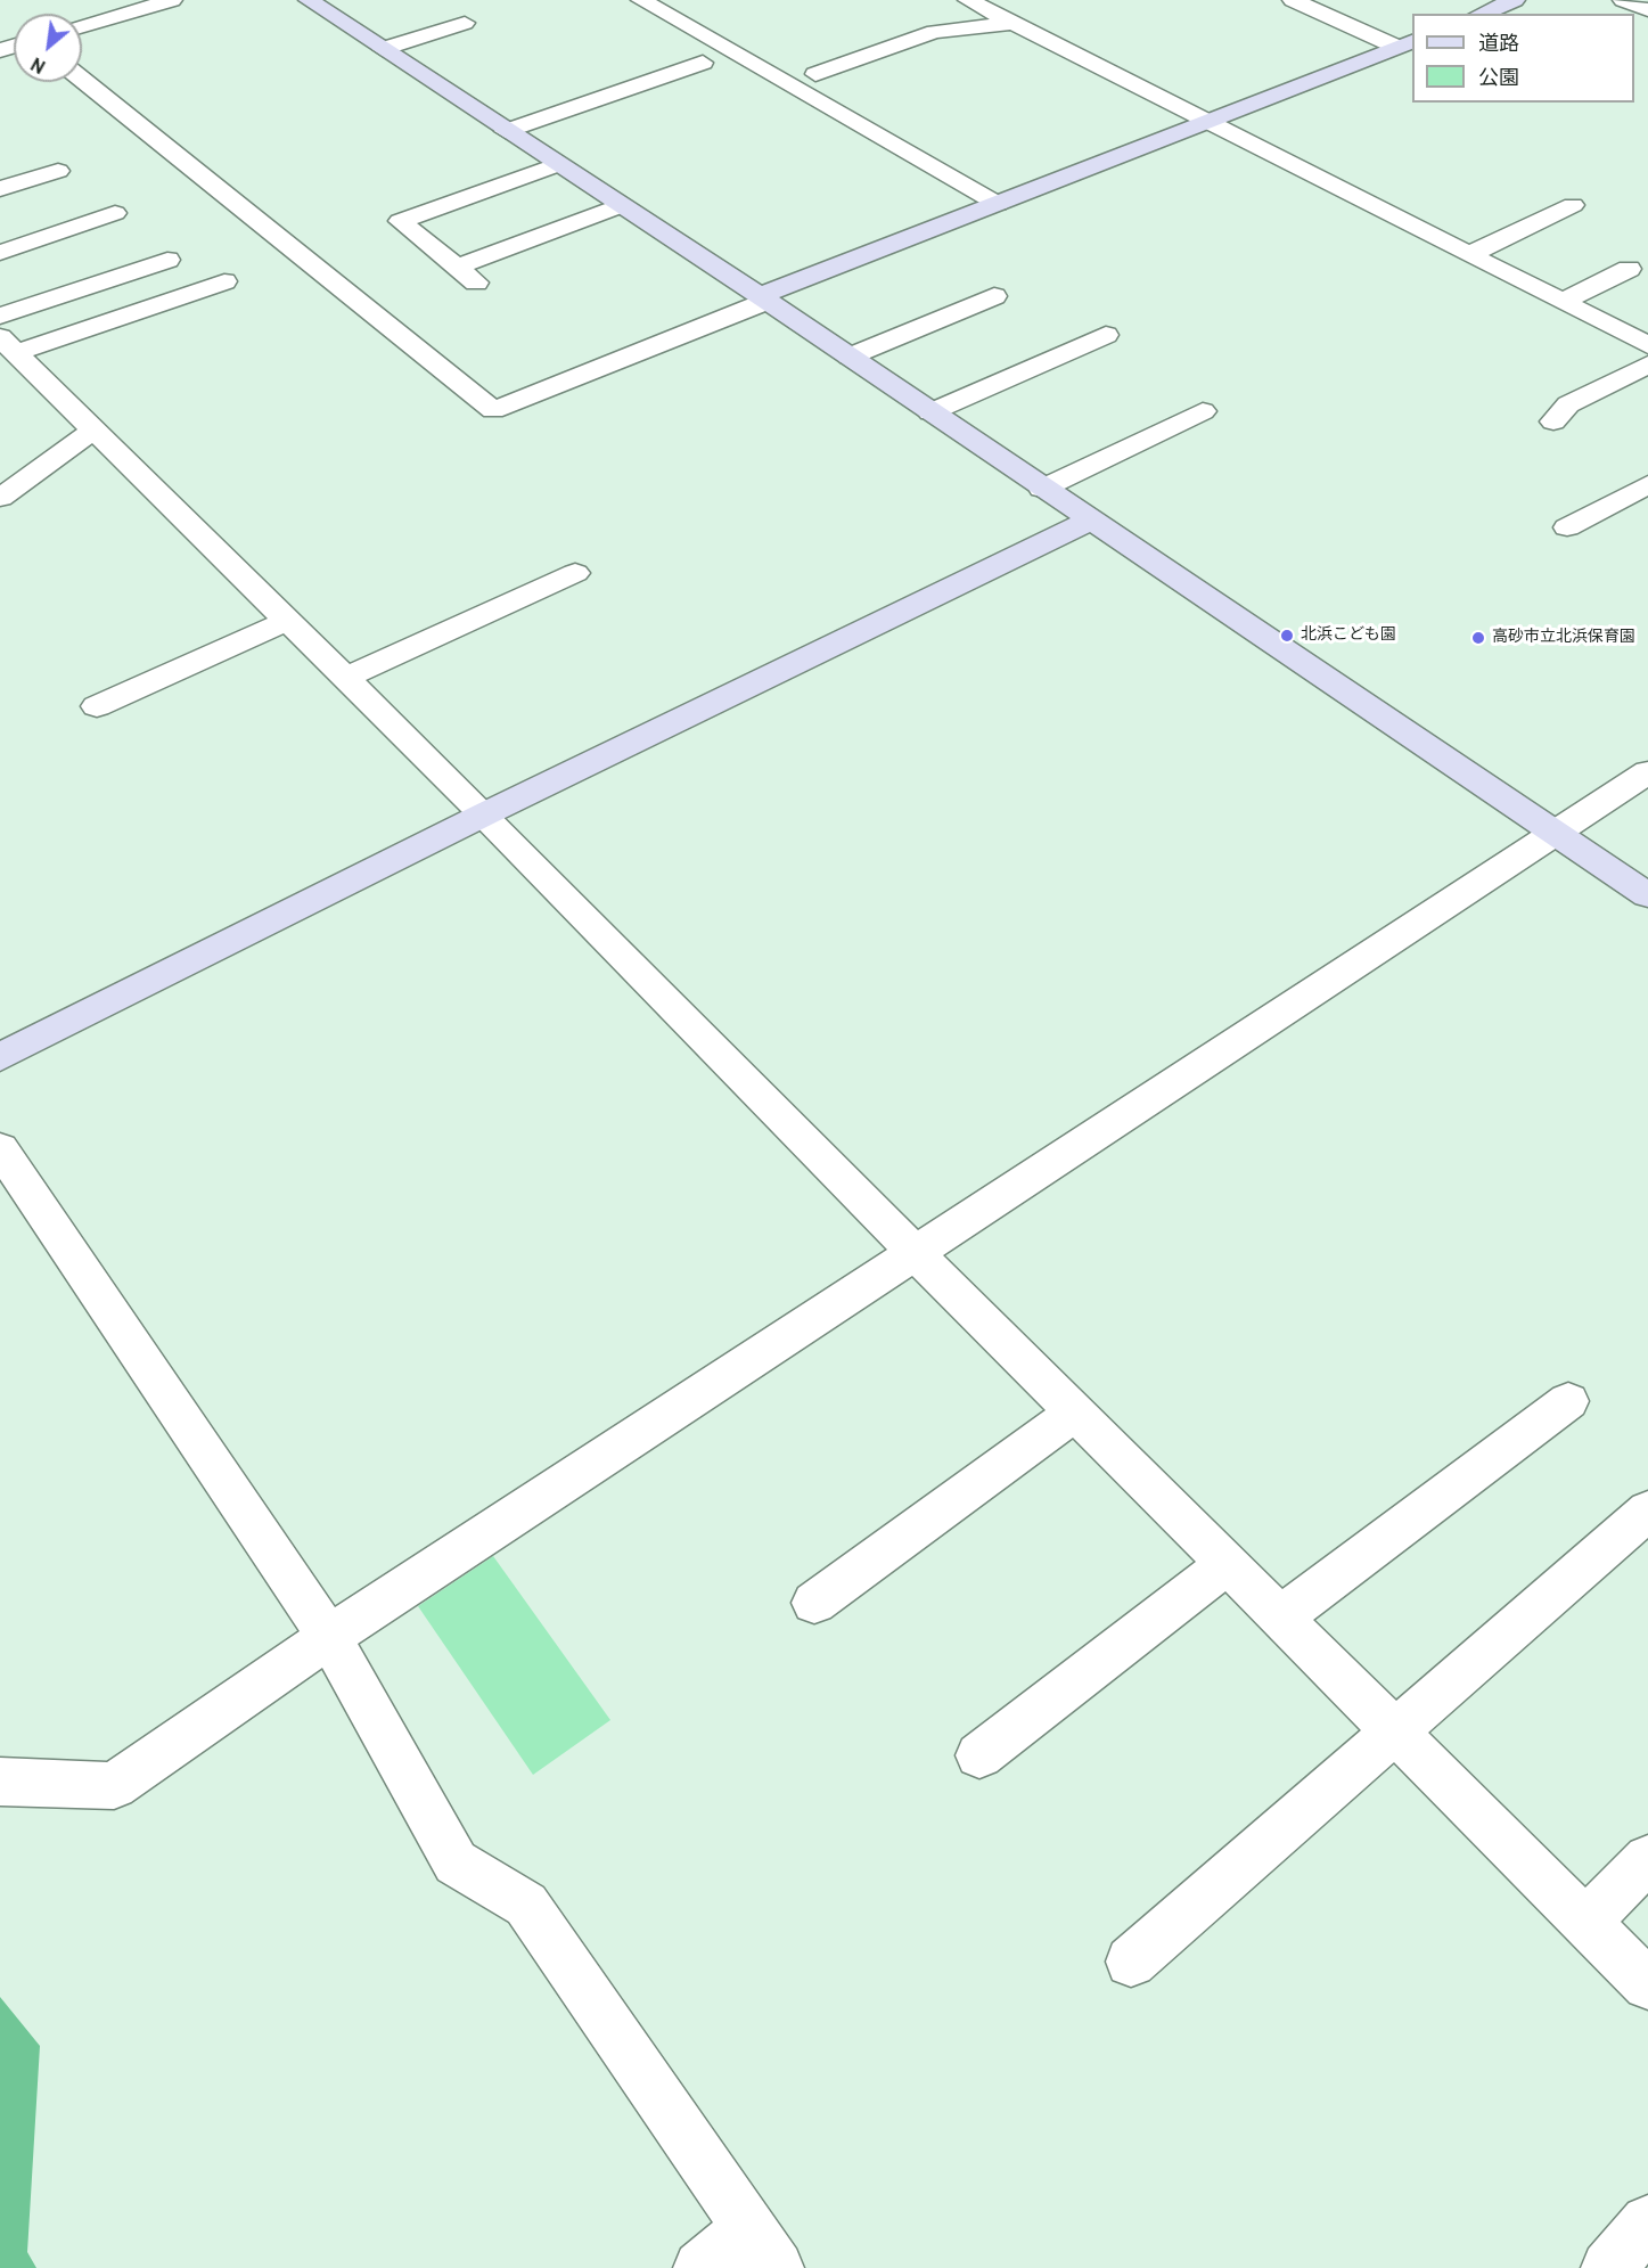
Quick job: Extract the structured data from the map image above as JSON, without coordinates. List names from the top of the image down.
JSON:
{
  "places": ["北浜こども園", "高砂市立北浜保育園"],
  "legend": ["道路", "公園"],
  "north": "bottom left"
}
